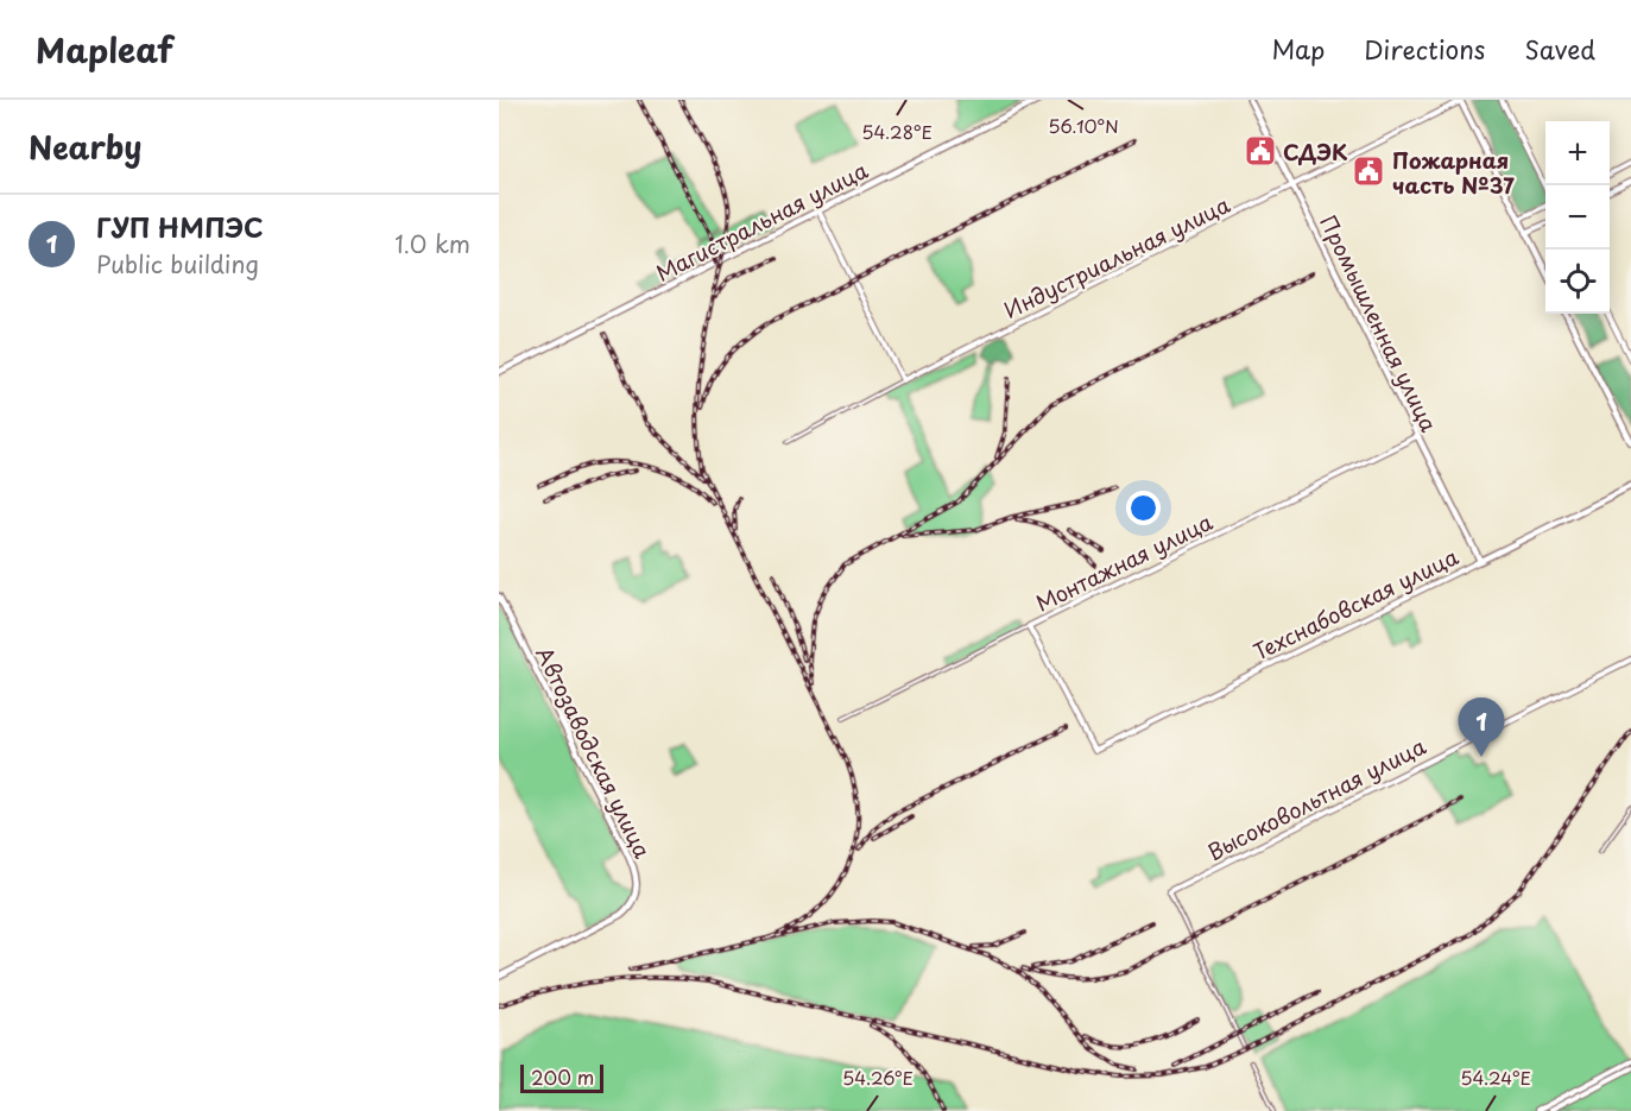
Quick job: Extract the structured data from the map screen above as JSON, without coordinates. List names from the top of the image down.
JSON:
{
  "streets": {
    "main road": [
      "Магистральная улица",
      "Промышленная улица",
      "Техснабовская улица",
      "Автозаводская улица"
    ],
    "street": ["Индустриальная улица", "Монтажная улица", "Высоковольтная улица"]
  },
  "crossings": [
    ["Индустриальная улица", "Промышленная улица"],
    ["Промышленная улица", "Монтажная улица"],
    ["Промышленная улица", "Техснабовская улица"],
    ["Монтажная улица", "Техснабовская улица"]
  ],
  "places": {
    "public building": ["СДЭК", "Пожарная часть №37"]
  },
  "scale_bar": "200 m",
  "page": {
    "header": "Mapleaf",
    "nav": ["Map", "Directions", "Saved"],
    "heading": "Nearby",
    "map_buttons": ["+", "−"],
    "list": [
      {
        "mark": "1",
        "name": "ГУП НМПЭС",
        "note": "Public building",
        "value": "1.0 km"
      }
    ],
    "pins": "1",
    "scale": "200 m"
  },
  "coordinates": [
    "56.10°N",
    "54.28°E",
    "54.26°E",
    "54.24°E"
  ]
}
